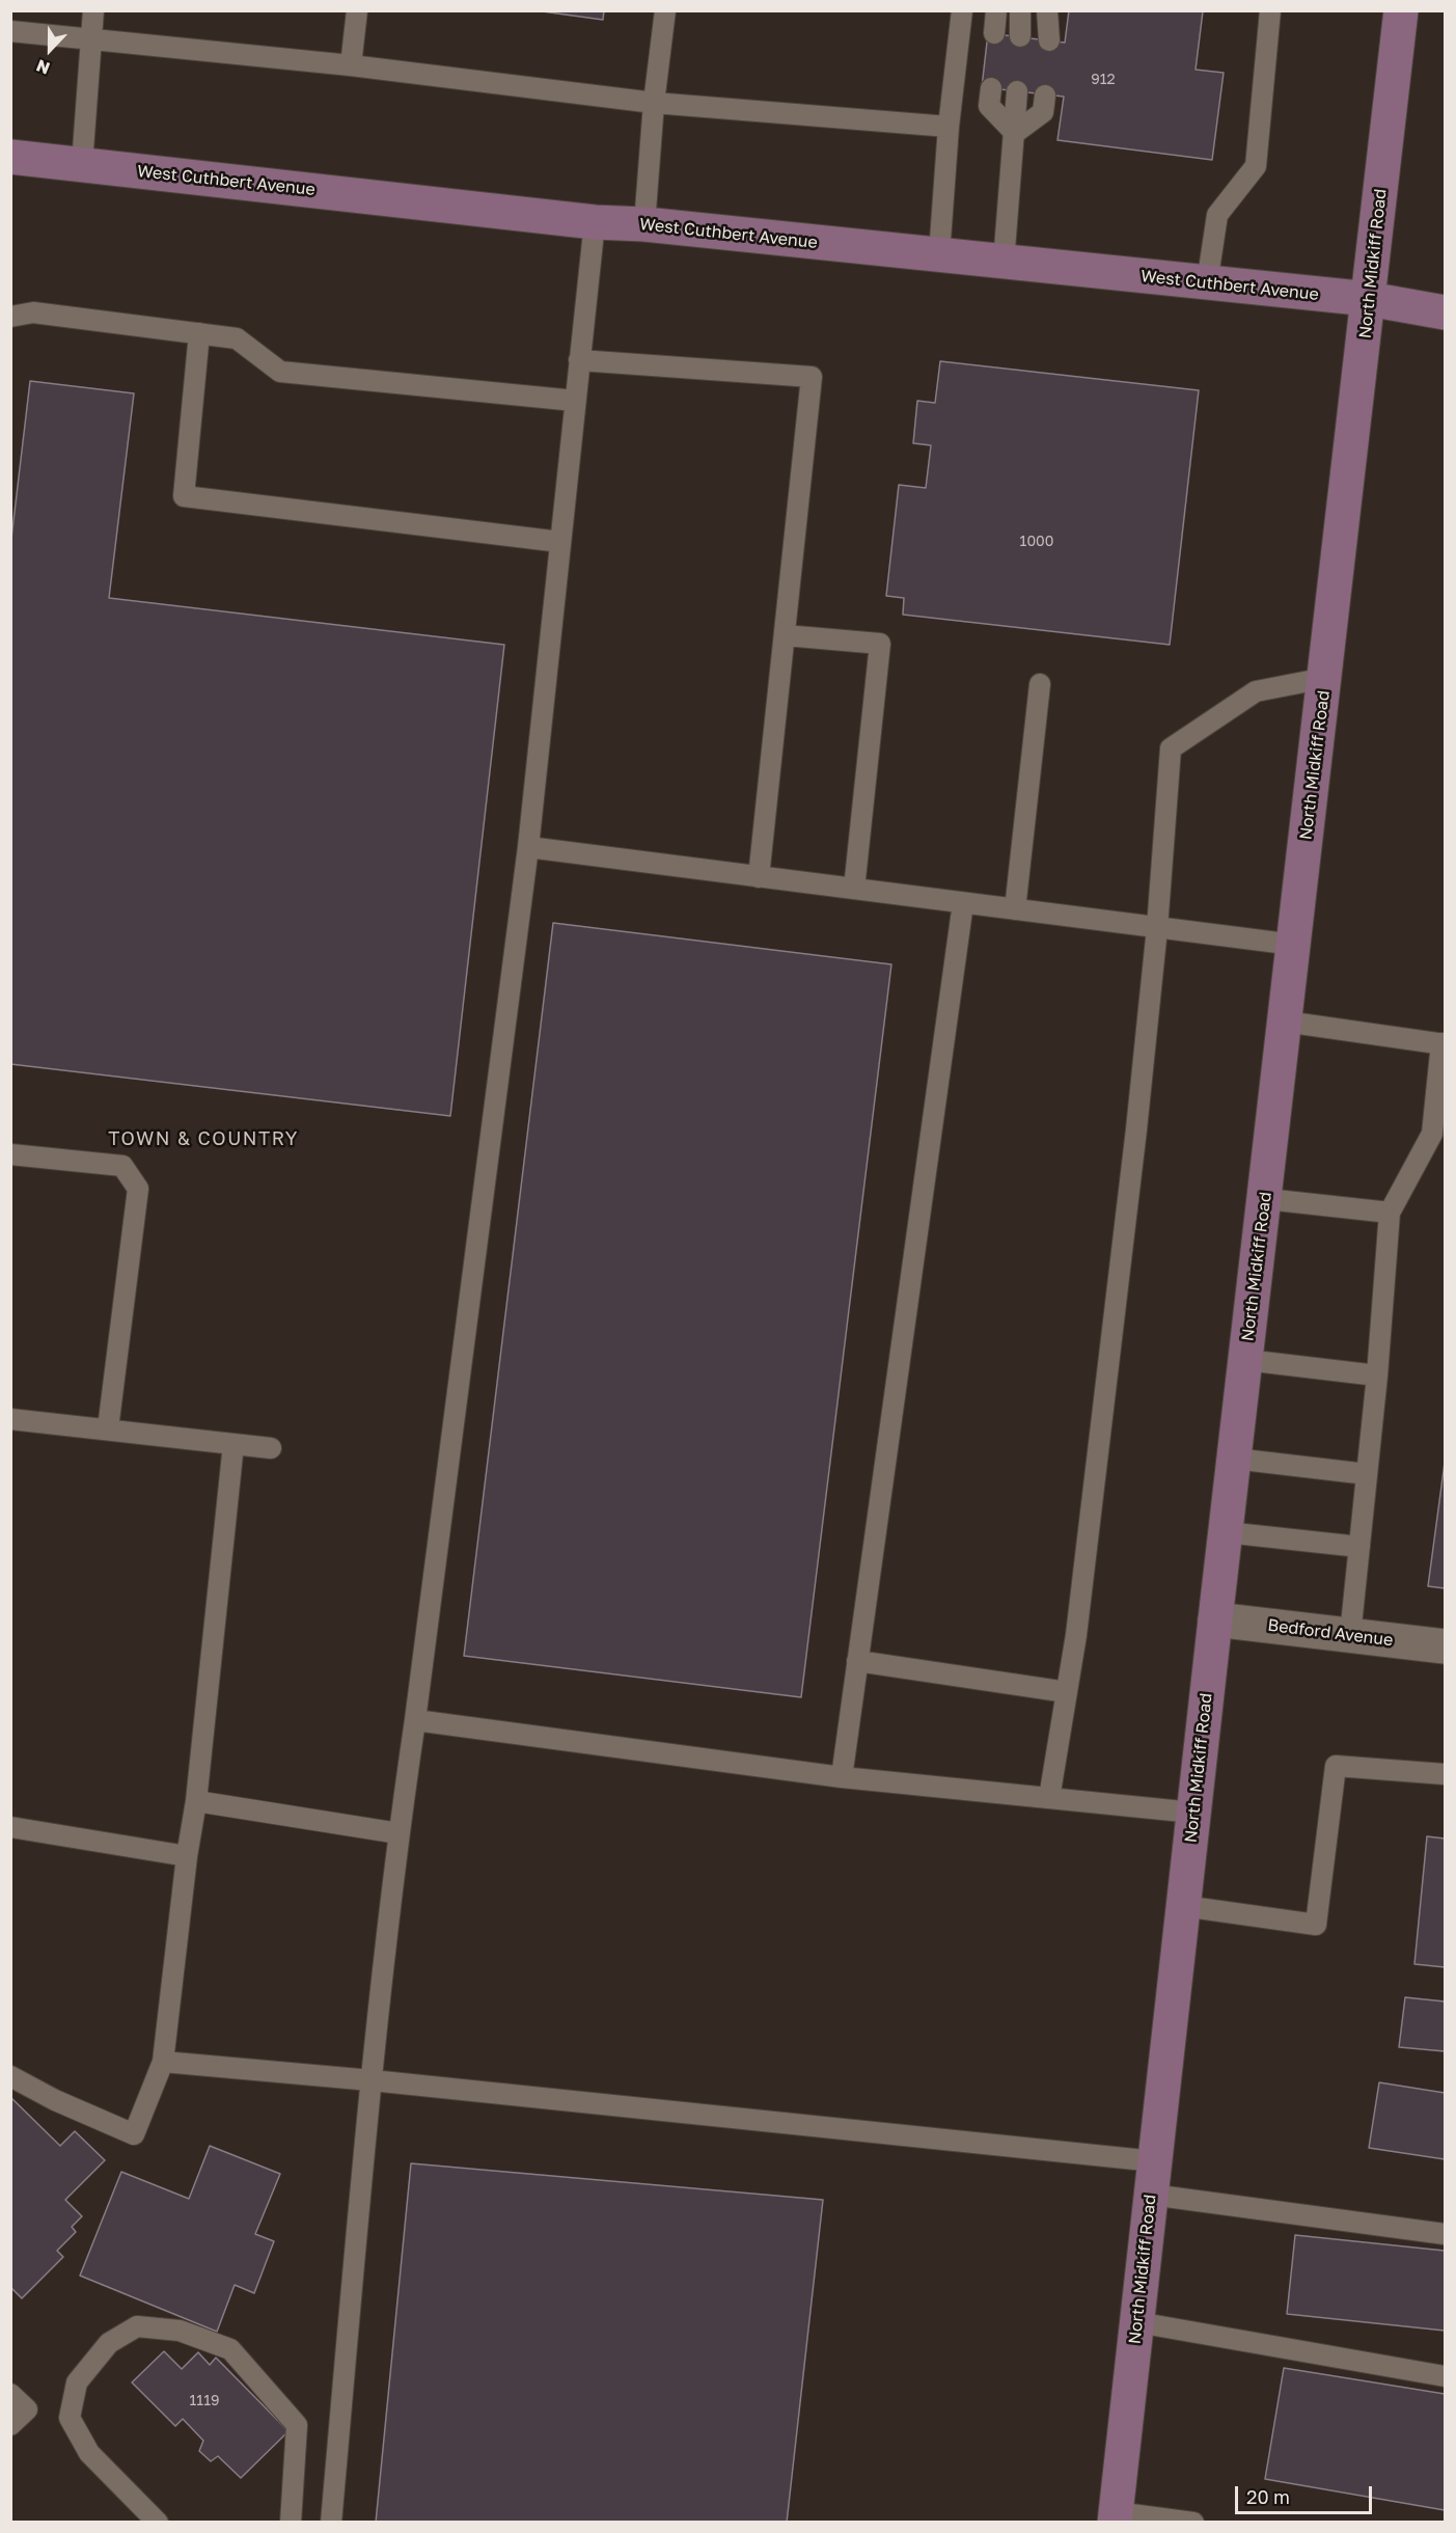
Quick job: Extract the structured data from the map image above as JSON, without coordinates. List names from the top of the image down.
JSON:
{
  "streets": {
    "main road": ["West Cuthbert Avenue", "North Midkiff Road"],
    "street": ["Bedford Avenue"]
  },
  "crossings": [
    ["West Cuthbert Avenue", "North Midkiff Road"],
    ["North Midkiff Road", "Bedford Avenue"]
  ],
  "districts": ["TOWN & COUNTRY"],
  "house_numbers": ["912", "1000", "1119"],
  "scale_bar": "20 m",
  "north": "bottom"
}
